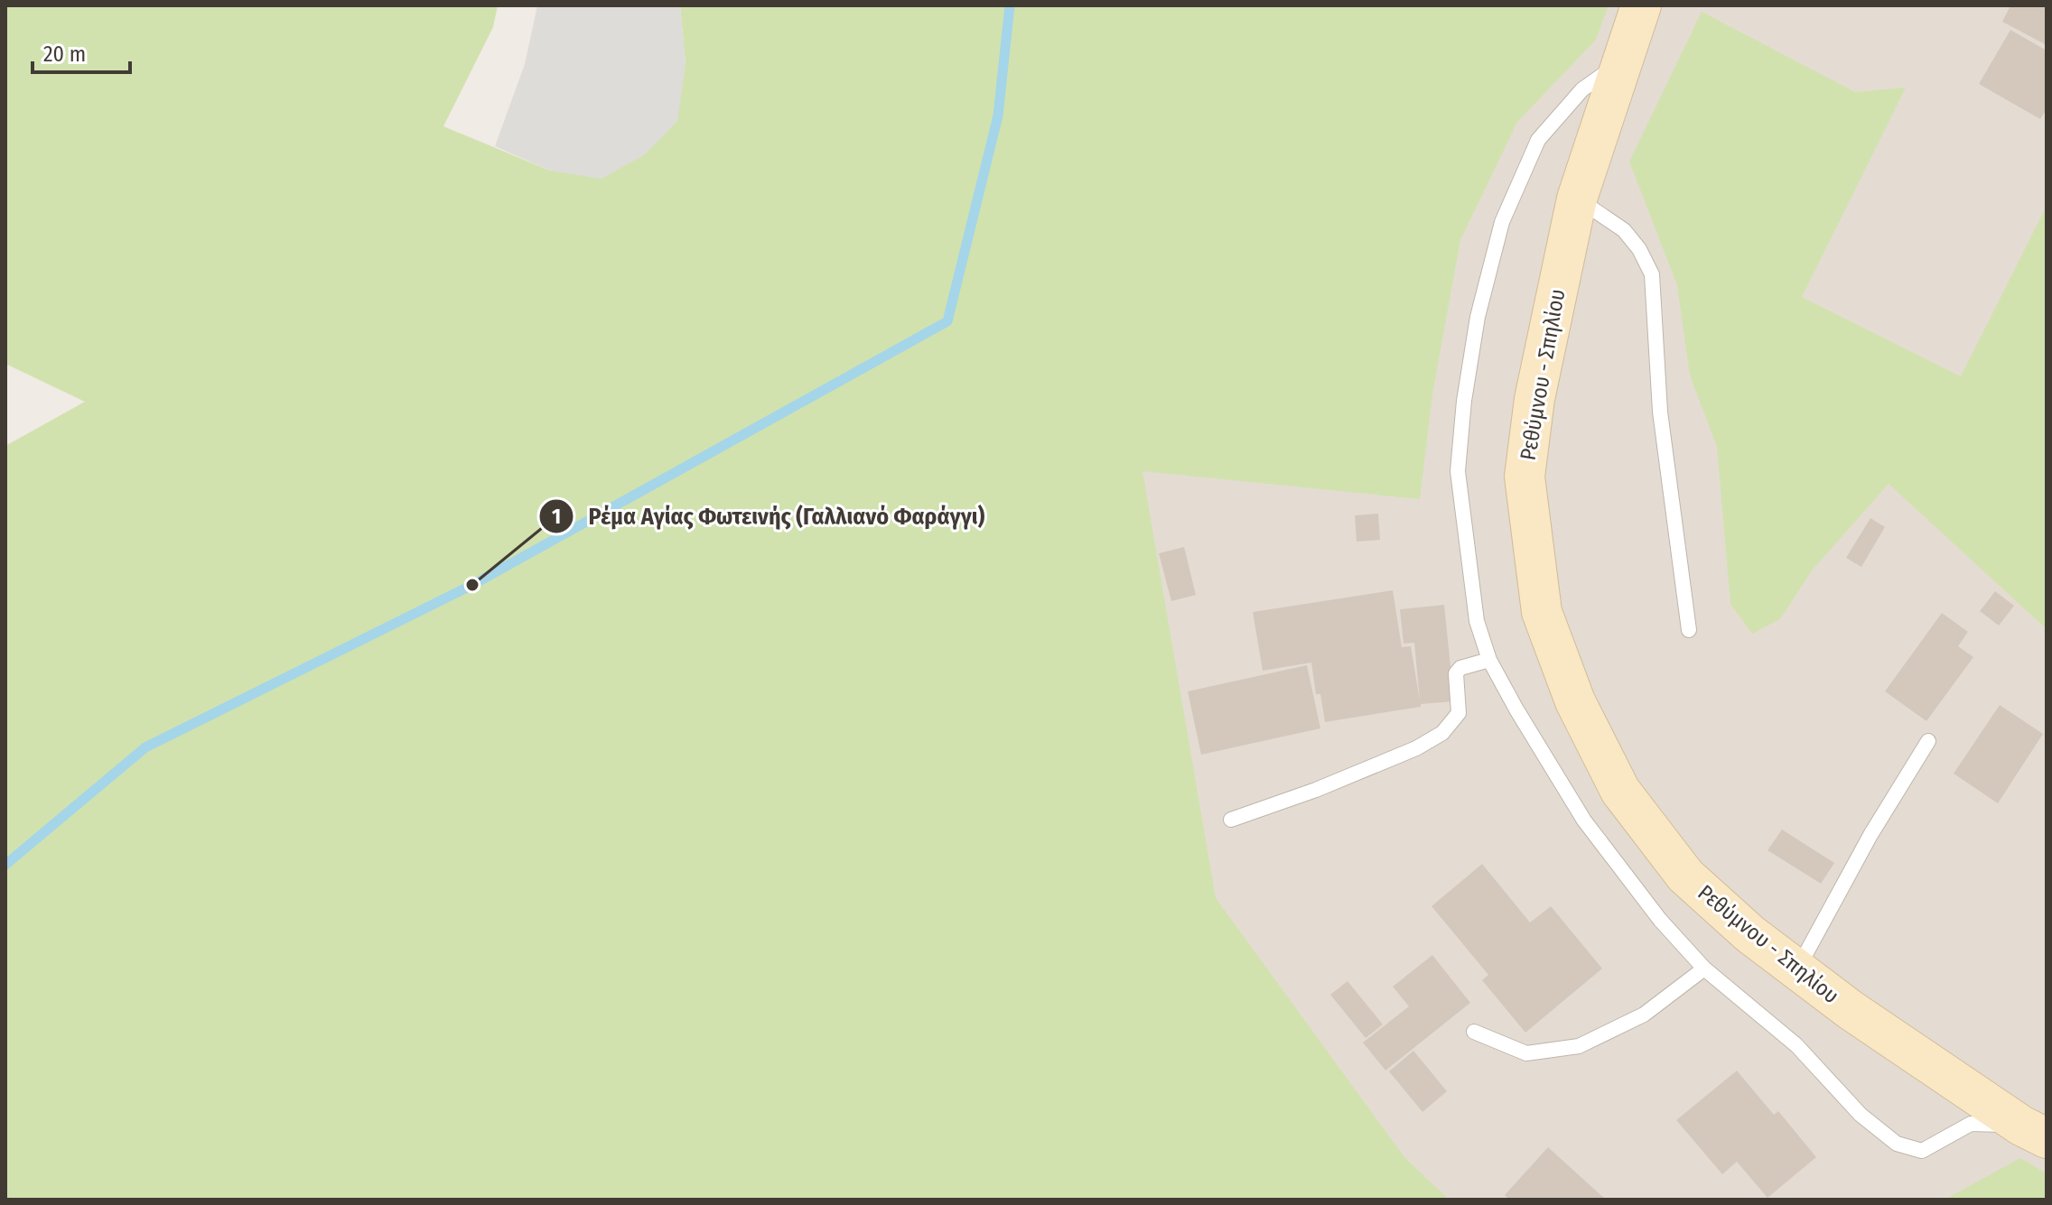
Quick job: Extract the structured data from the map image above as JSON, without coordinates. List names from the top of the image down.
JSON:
{
  "streets": {
    "main road": ["Ρεθύμνου - Σπηλίου"]
  },
  "places": ["Ρέμα Αγίας Φωτεινής (Γαλλιανό Φαράγγι)"],
  "scale_bar": "20 m"
}
